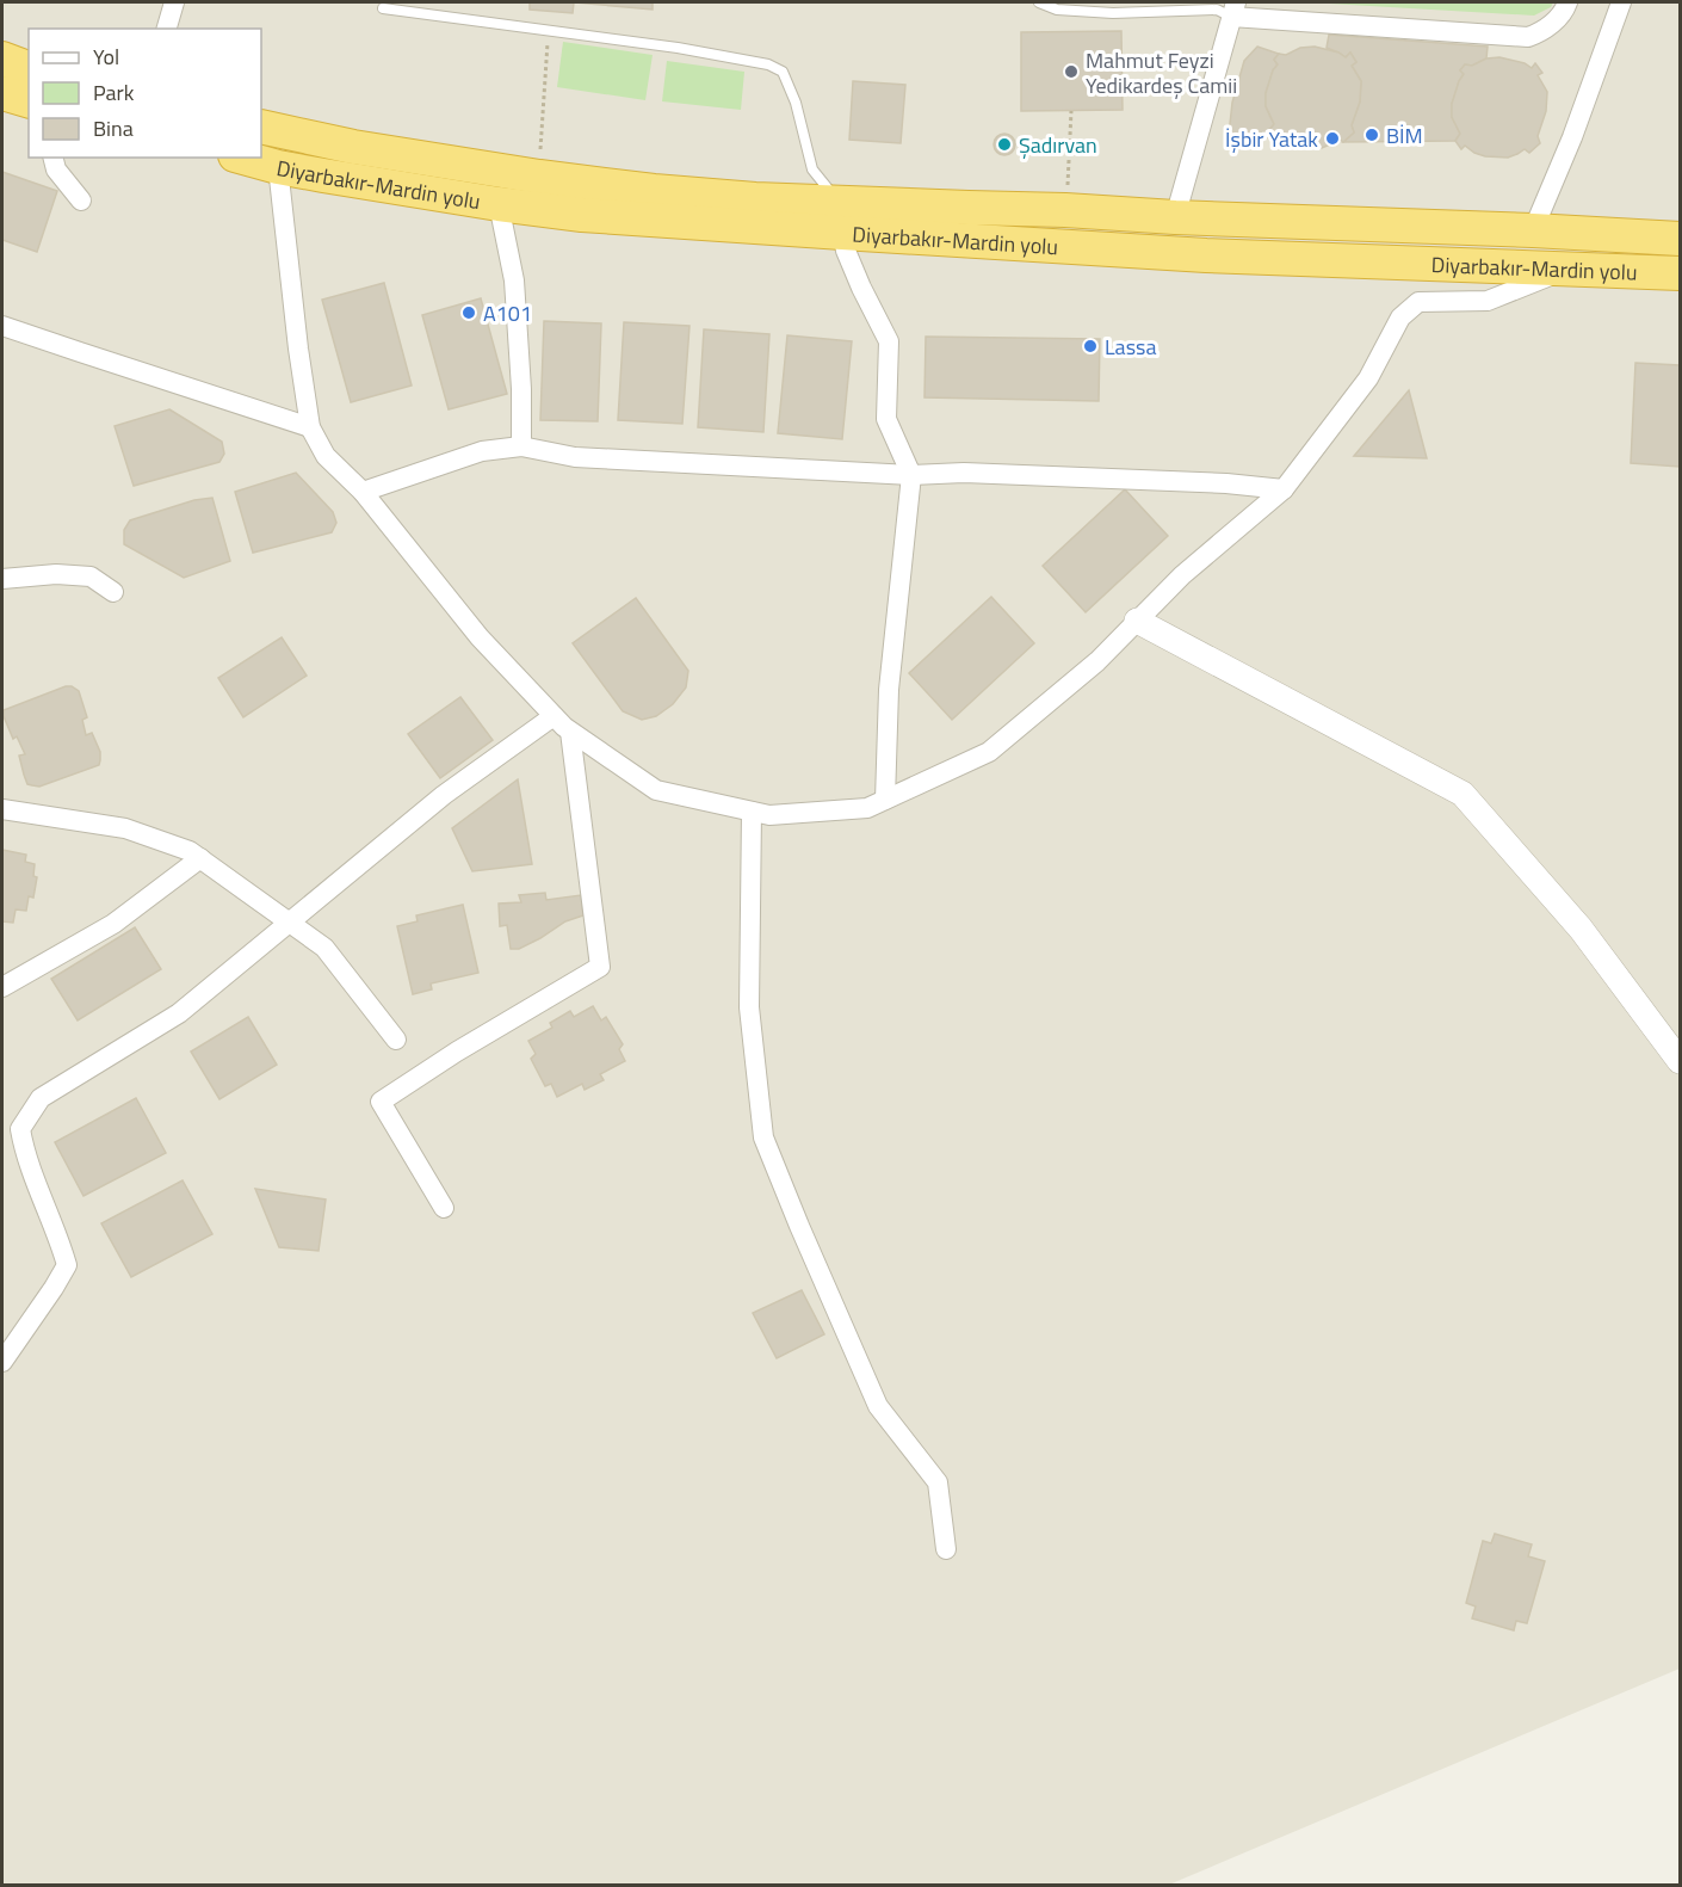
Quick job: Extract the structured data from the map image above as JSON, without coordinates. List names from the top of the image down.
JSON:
{
  "streets": {
    "highway": ["Diyarbakır-Mardin yolu"]
  },
  "places": [
    "Mahmut Feyzi Yedikardeş Camii",
    "BİM",
    "İşbir Yatak",
    "Şadırvan",
    "A101",
    "Lassa"
  ],
  "legend": ["Yol", "Park", "Bina"]
}
